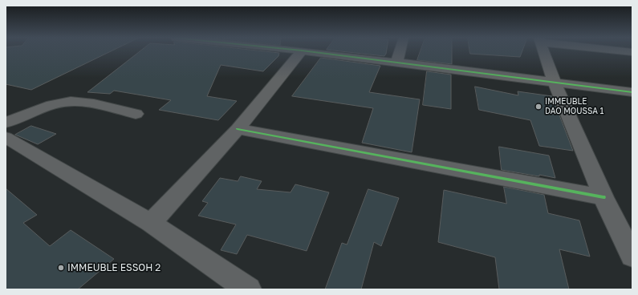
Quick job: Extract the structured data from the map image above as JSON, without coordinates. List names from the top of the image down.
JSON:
{
  "places": ["IMMEUBLE DAO MOUSSA 1", "IMMEUBLE ESSOH 2"]
}
